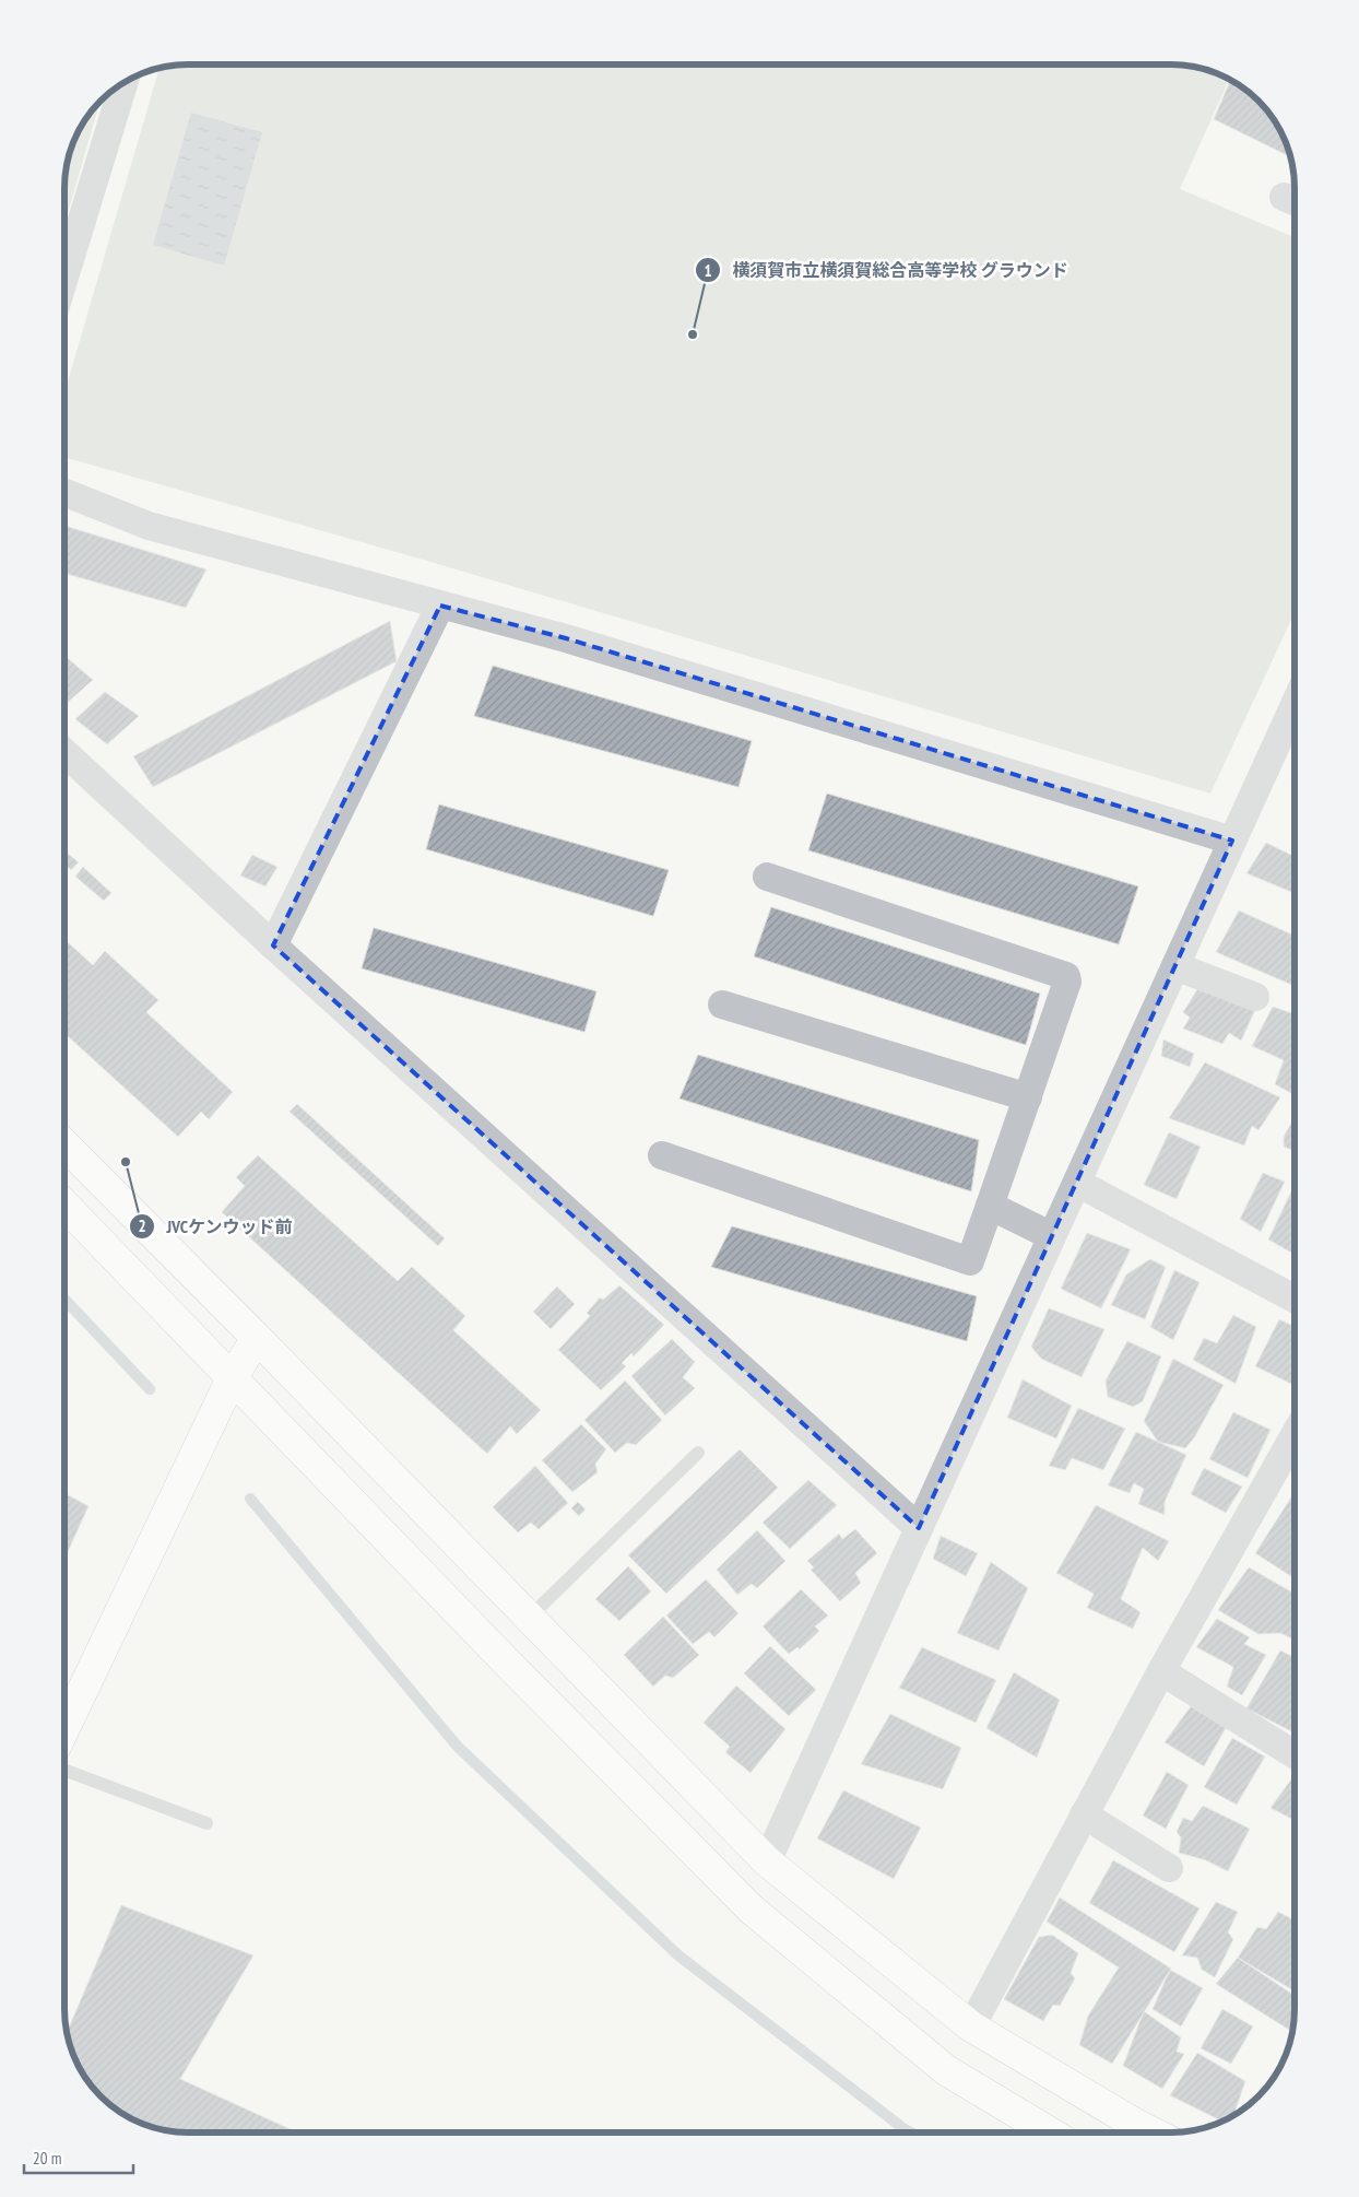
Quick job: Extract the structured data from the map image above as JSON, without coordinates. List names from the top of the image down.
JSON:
{
  "places": ["横須賀市立横須賀総合高等学校 グラウンド", "JVCケンウッド前"],
  "scale_bar": "20 m"
}
